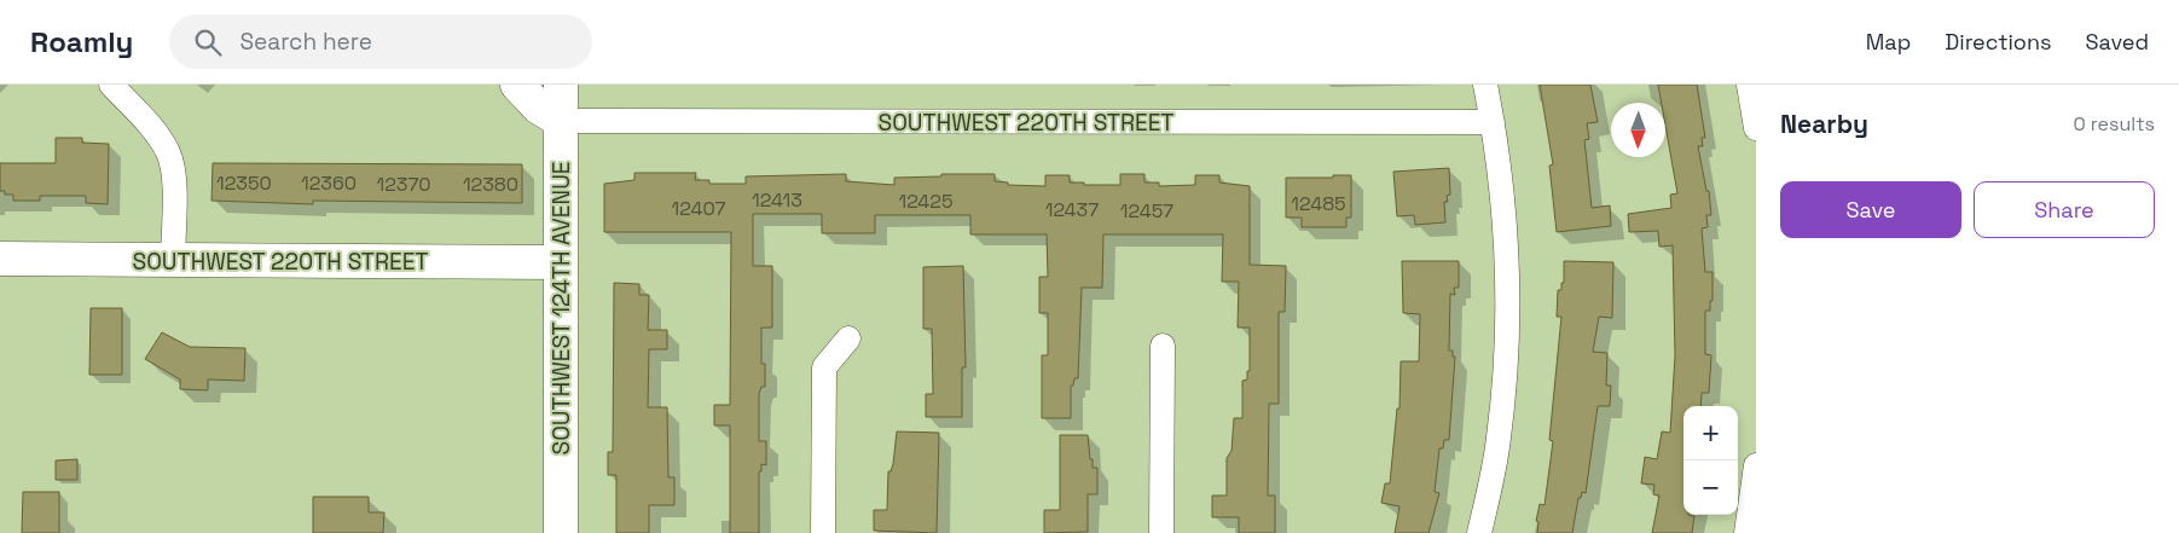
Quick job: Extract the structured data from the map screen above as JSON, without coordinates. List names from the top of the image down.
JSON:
{
  "streets": {
    "street": ["SOUTHWEST 220TH STREET", "SOUTHWEST 124TH AVENUE"]
  },
  "crossings": [
    ["SOUTHWEST 220TH STREET", "SOUTHWEST 124TH AVENUE"]
  ],
  "house_numbers": [
    "12350",
    "12360",
    "12370",
    "12380",
    "12413",
    "12425",
    "12485",
    "12407",
    "12437",
    "12457"
  ],
  "north": "bottom",
  "page": {
    "header": "Roamly",
    "search": "Search here",
    "nav": ["Map", "Directions", "Saved"],
    "heading": ["Nearby", "0 results"],
    "buttons": ["Save", "Share"],
    "map_buttons": ["+", "−"]
  }
}
